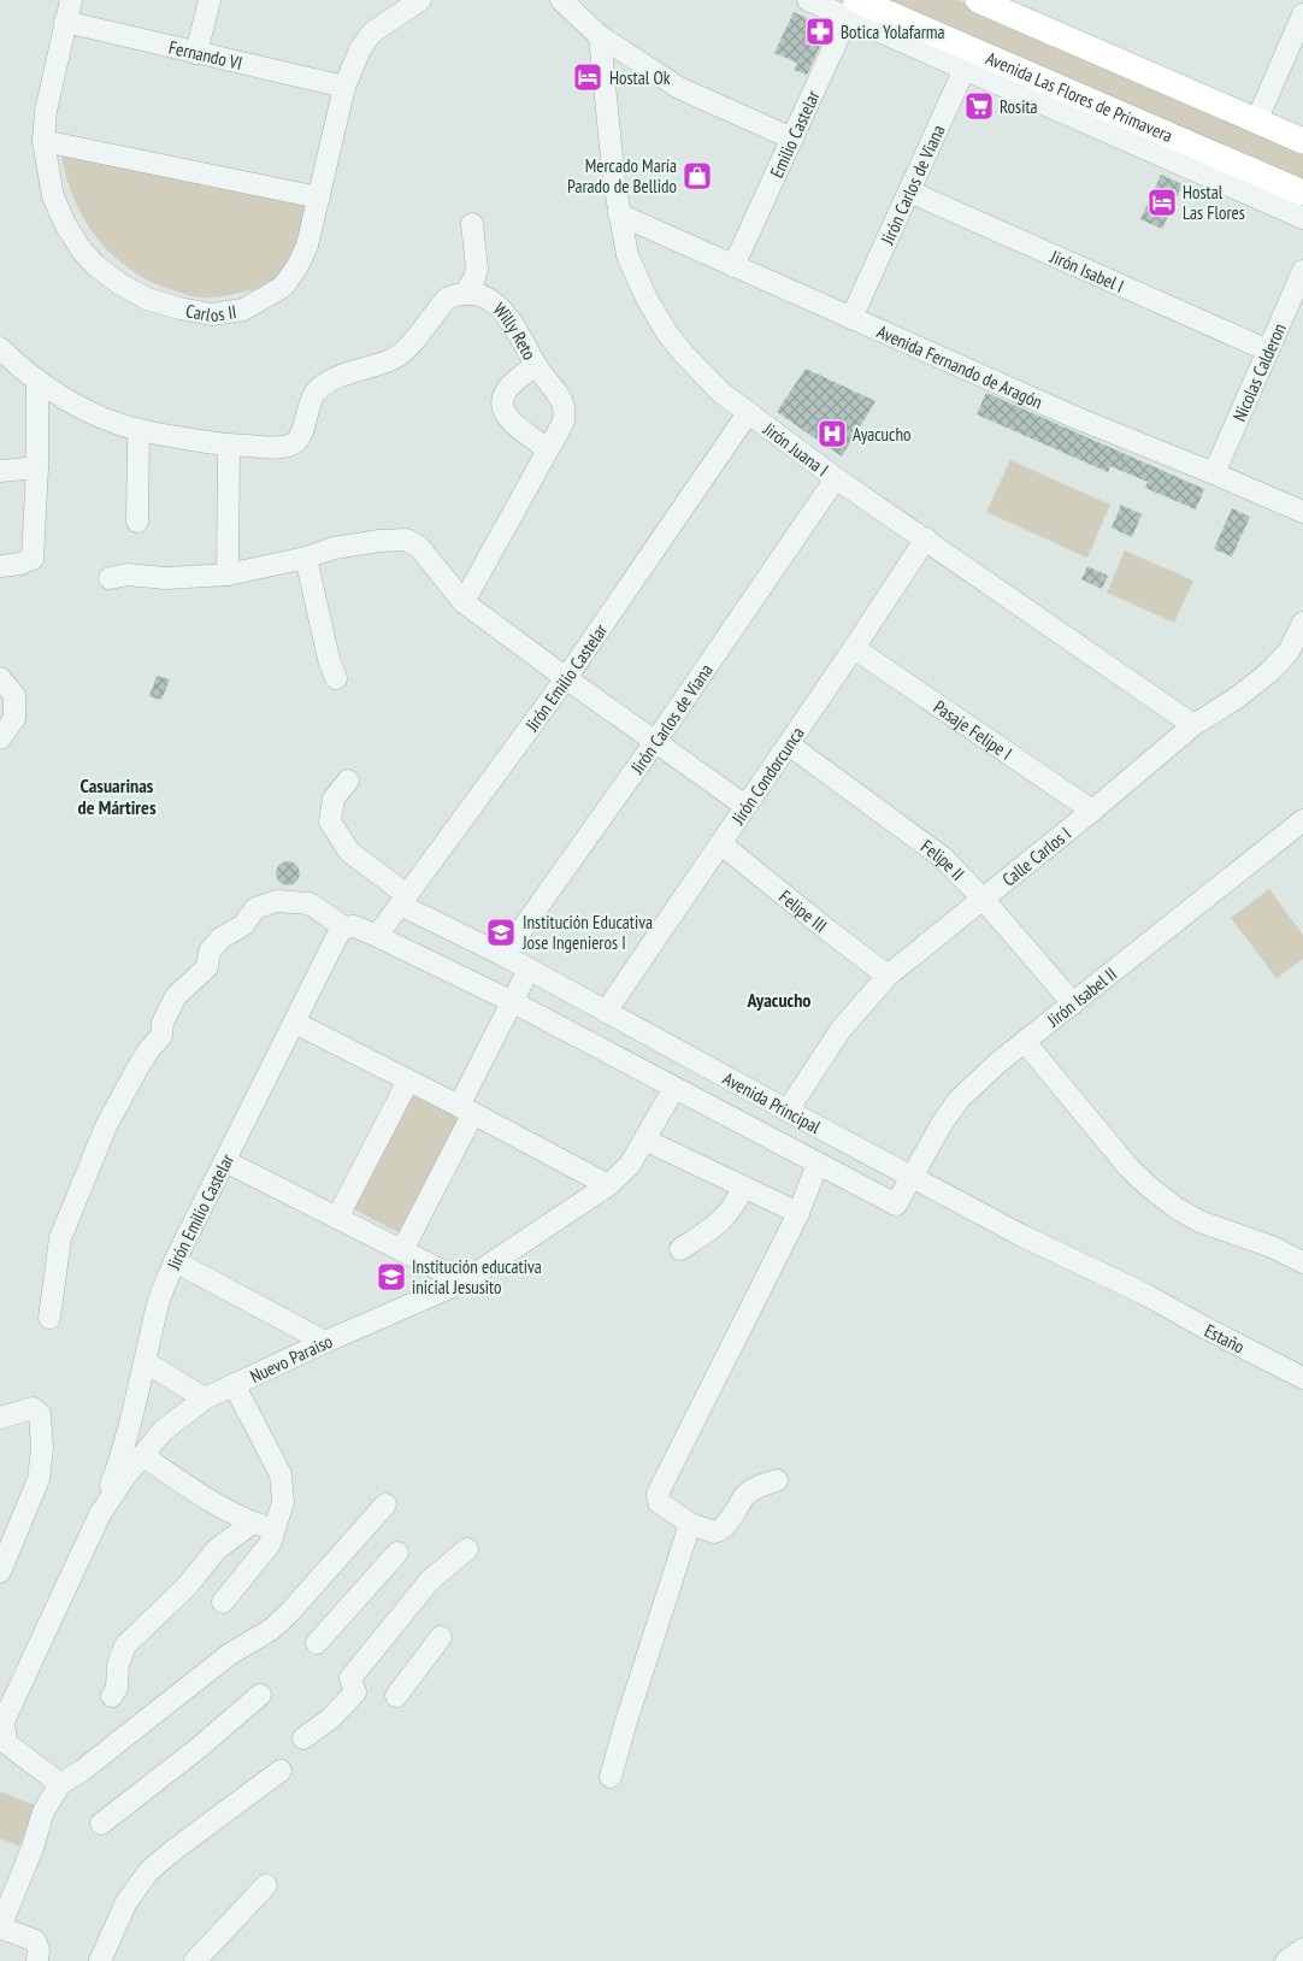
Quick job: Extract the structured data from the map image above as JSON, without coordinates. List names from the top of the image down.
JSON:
{
  "streets": {
    "main road": ["Avenida Las Flores de Primavera"],
    "street": [
      "Fernando VI",
      "Emilio Castelar",
      "Jirón Carlos de Viana",
      "Jirón Isabel I",
      "Carlos II",
      "Willy Reto",
      "Avenida Fernando de Aragón",
      "Nicolas Calderon",
      "Jirón Juana I",
      "Jirón Emilio Castelar",
      "Pasaje Felipe I",
      "Jirón Condorcunca",
      "Calle Carlos I",
      "Felipe II",
      "Felipe III",
      "Jirón Isabel II",
      "Avenida Principal",
      "Estaño",
      "Nuevo Paraiso"
    ]
  },
  "crossings": [
    ["Fernando VI", "Carlos II"],
    ["Avenida Las Flores de Primavera", "Emilio Castelar"],
    ["Avenida Las Flores de Primavera", "Jirón Carlos de Viana"],
    ["Emilio Castelar", "Avenida Fernando de Aragón"],
    ["Jirón Carlos de Viana", "Jirón Isabel I"],
    ["Jirón Carlos de Viana", "Avenida Fernando de Aragón"],
    ["Jirón Carlos de Viana", "Jirón Juana I"],
    ["Jirón Carlos de Viana", "Avenida Principal"],
    ["Jirón Isabel I", "Nicolas Calderon"],
    ["Avenida Fernando de Aragón", "Nicolas Calderon"],
    ["Avenida Fernando de Aragón", "Jirón Juana I"],
    ["Jirón Juana I", "Jirón Emilio Castelar"],
    ["Jirón Juana I", "Jirón Condorcunca"],
    ["Jirón Juana I", "Calle Carlos I"],
    ["Jirón Emilio Castelar", "Avenida Principal"],
    ["Jirón Emilio Castelar", "Nuevo Paraiso"],
    ["Pasaje Felipe I", "Jirón Condorcunca"],
    ["Pasaje Felipe I", "Calle Carlos I"],
    ["Jirón Condorcunca", "Felipe II"],
    ["Jirón Condorcunca", "Felipe III"],
    ["Jirón Condorcunca", "Avenida Principal"],
    ["Calle Carlos I", "Felipe II"],
    ["Calle Carlos I", "Felipe III"],
    ["Calle Carlos I", "Avenida Principal"],
    ["Felipe II", "Jirón Isabel II"],
    ["Jirón Isabel II", "Avenida Principal"],
    ["Avenida Principal", "Estaño"],
    ["Avenida Principal", "Nuevo Paraiso"]
  ],
  "districts": ["Casuarinas de Mártires", "Ayacucho"],
  "places": {
    "pharmacy": ["Botica Yolafarma"],
    "hotel": ["Hostal Ok", "Hostal Las Flores"],
    "supermarket": ["Rosita"],
    "shop": ["Mercado María Parado de Bellido"],
    "hospital": ["Ayacucho"],
    "school or university": ["Institución Educativa Jose Ingenieros I", "Institución educativa inicial Jesusito"]
  }
}
